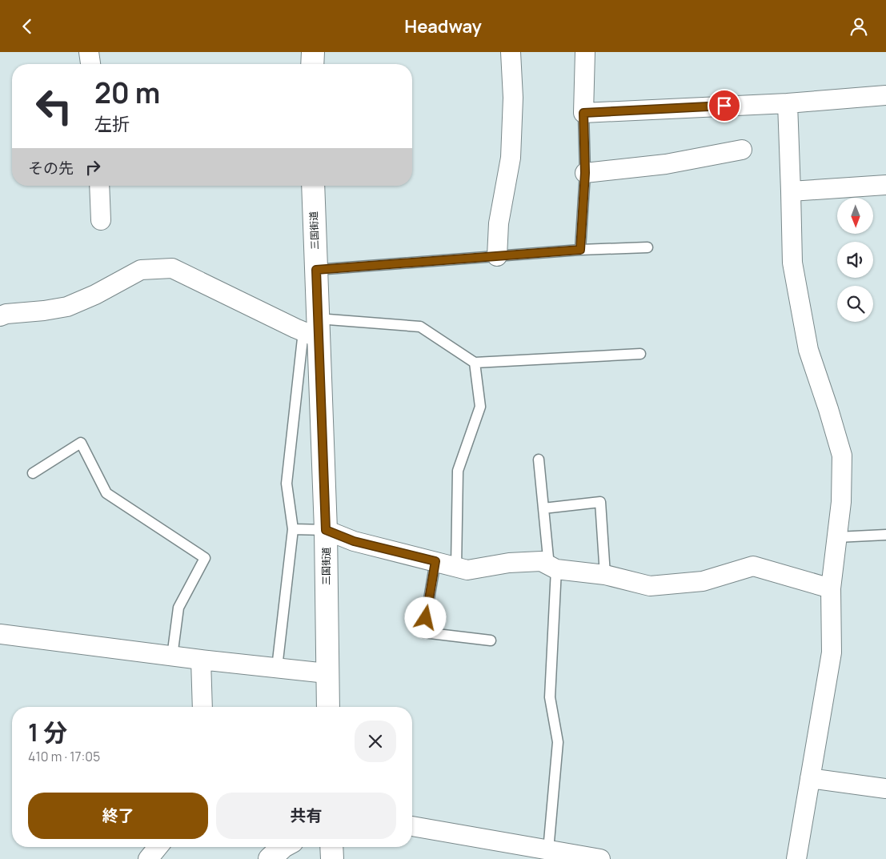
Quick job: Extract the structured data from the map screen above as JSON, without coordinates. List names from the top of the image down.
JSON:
{
  "streets": {
    "main road": ["三国街道"]
  },
  "north": "bottom",
  "page": {
    "header": "Headway",
    "turn": ["20 m", "左折"],
    "then": "その先",
    "heading": ["1 分", "410 m · 17:05"],
    "buttons": ["終了", "共有"]
  }
}
